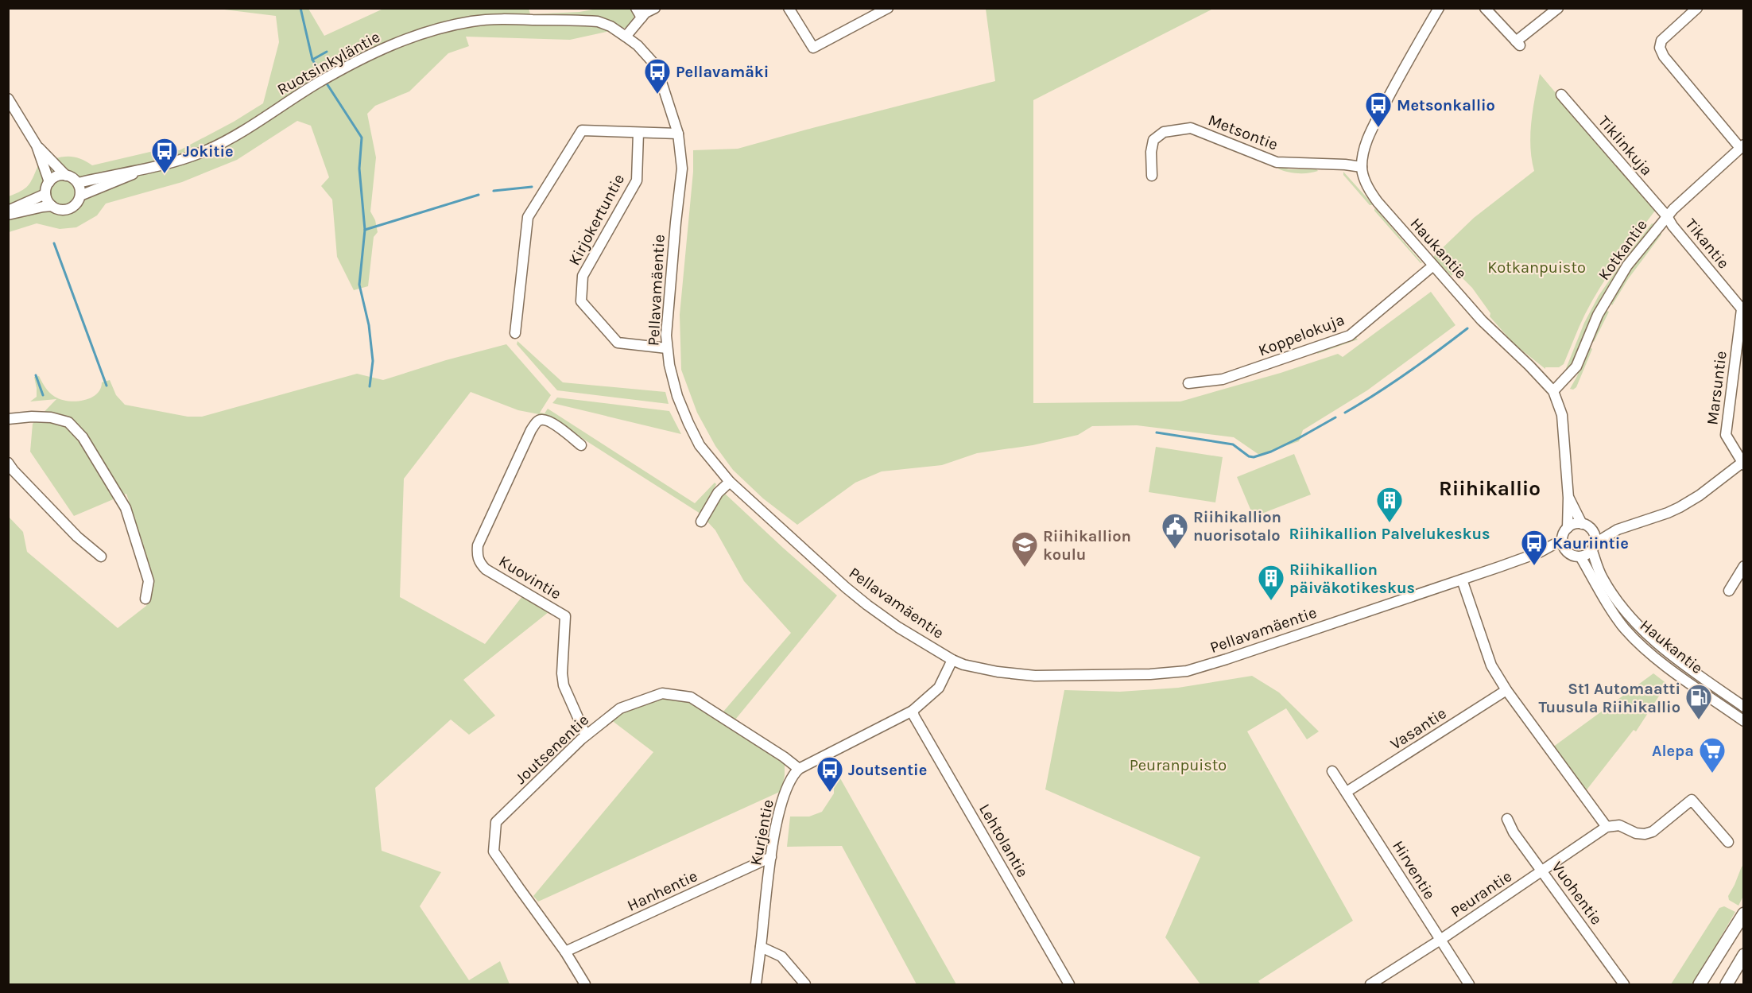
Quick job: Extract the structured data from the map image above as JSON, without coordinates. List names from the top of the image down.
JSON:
{
  "streets": {
    "street": [
      "Ruotsinkyläntie",
      "Metsontie",
      "Tiklinkuja",
      "Kirjokertuntie",
      "Tikantie",
      "Haukantie",
      "Kotkantie",
      "Pellavamäentie",
      "Koppelokuja",
      "Marsuntie",
      "Kuovintie",
      "Vasantie",
      "Joutsenentie",
      "Kurjentie",
      "Lehtolantie",
      "Hirventie",
      "Hanhentie",
      "Vuohentie",
      "Peurantie"
    ]
  },
  "crossings": [
    ["Ruotsinkyläntie", "Pellavamäentie"],
    ["Metsontie", "Haukantie"],
    ["Tiklinkuja", "Tikantie"],
    ["Tiklinkuja", "Kotkantie"],
    ["Kirjokertuntie", "Pellavamäentie"],
    ["Tikantie", "Kotkantie"],
    ["Tikantie", "Marsuntie"],
    ["Haukantie", "Kotkantie"],
    ["Haukantie", "Pellavamäentie"],
    ["Haukantie", "Koppelokuja"],
    ["Kuovintie", "Joutsenentie"],
    ["Vasantie", "Hirventie"],
    ["Joutsenentie", "Kurjentie"],
    ["Joutsenentie", "Hanhentie"],
    ["Kurjentie", "Hanhentie"],
    ["Hirventie", "Peurantie"],
    ["Vuohentie", "Peurantie"]
  ],
  "districts": ["Riihikallio"],
  "parks": ["Kotkanpuisto", "Peuranpuisto"],
  "places": {
    "bus stop": [
      "Pellavamäki",
      "Metsonkallio",
      "Jokitie",
      "Kauriintie",
      "Joutsentie"
    ],
    "building": ["Riihikallion Palvelukeskus", "Riihikallion päiväkotikeskus"],
    "public building": ["Riihikallion nuorisotalo"],
    "school or university": ["Riihikallion koulu"],
    "fuel station": ["St1 Automaatti Tuusula Riihikallio"],
    "supermarket": ["Alepa"]
  }
}
